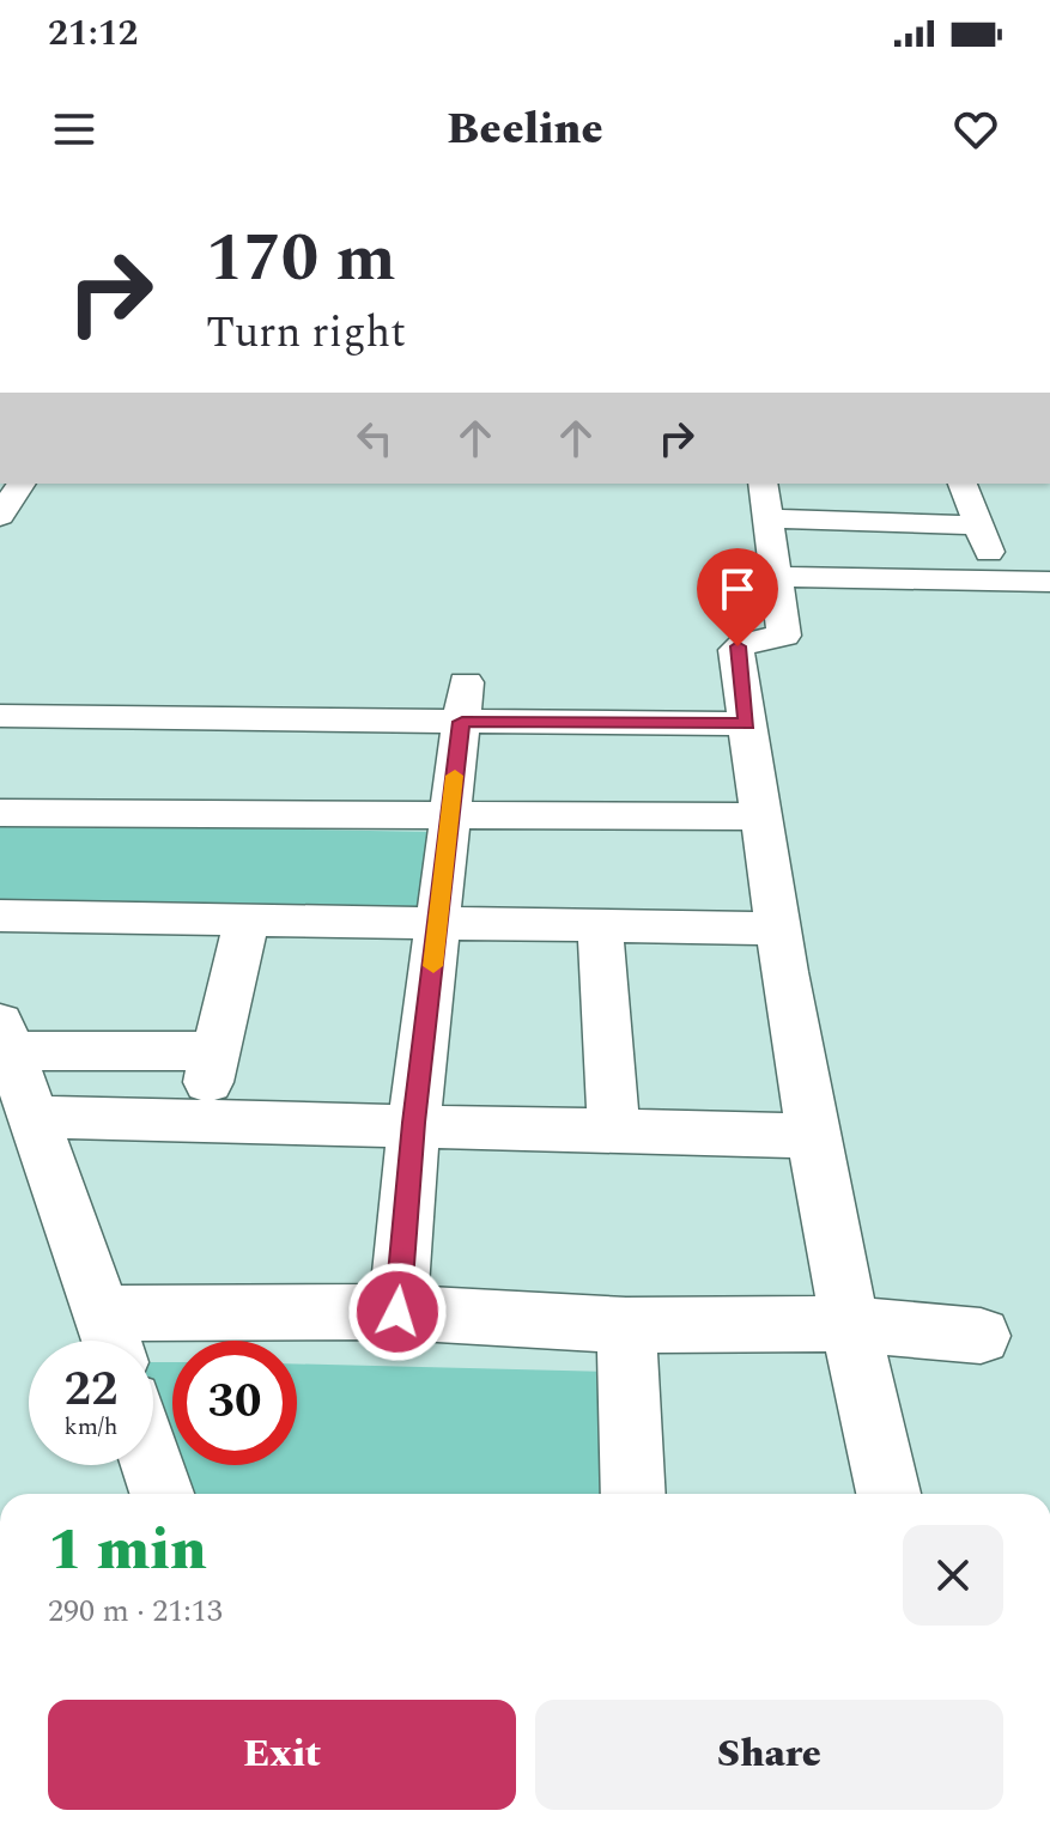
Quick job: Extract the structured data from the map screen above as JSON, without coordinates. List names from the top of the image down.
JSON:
{
  "page": {
    "status": "21:12",
    "header": "Beeline",
    "turn": ["170 m", "Turn right"],
    "speed": "22 km/h",
    "limit": "30",
    "heading": ["1 min", "290 m · 21:13"],
    "buttons": ["Exit", "Share"]
  }
}
